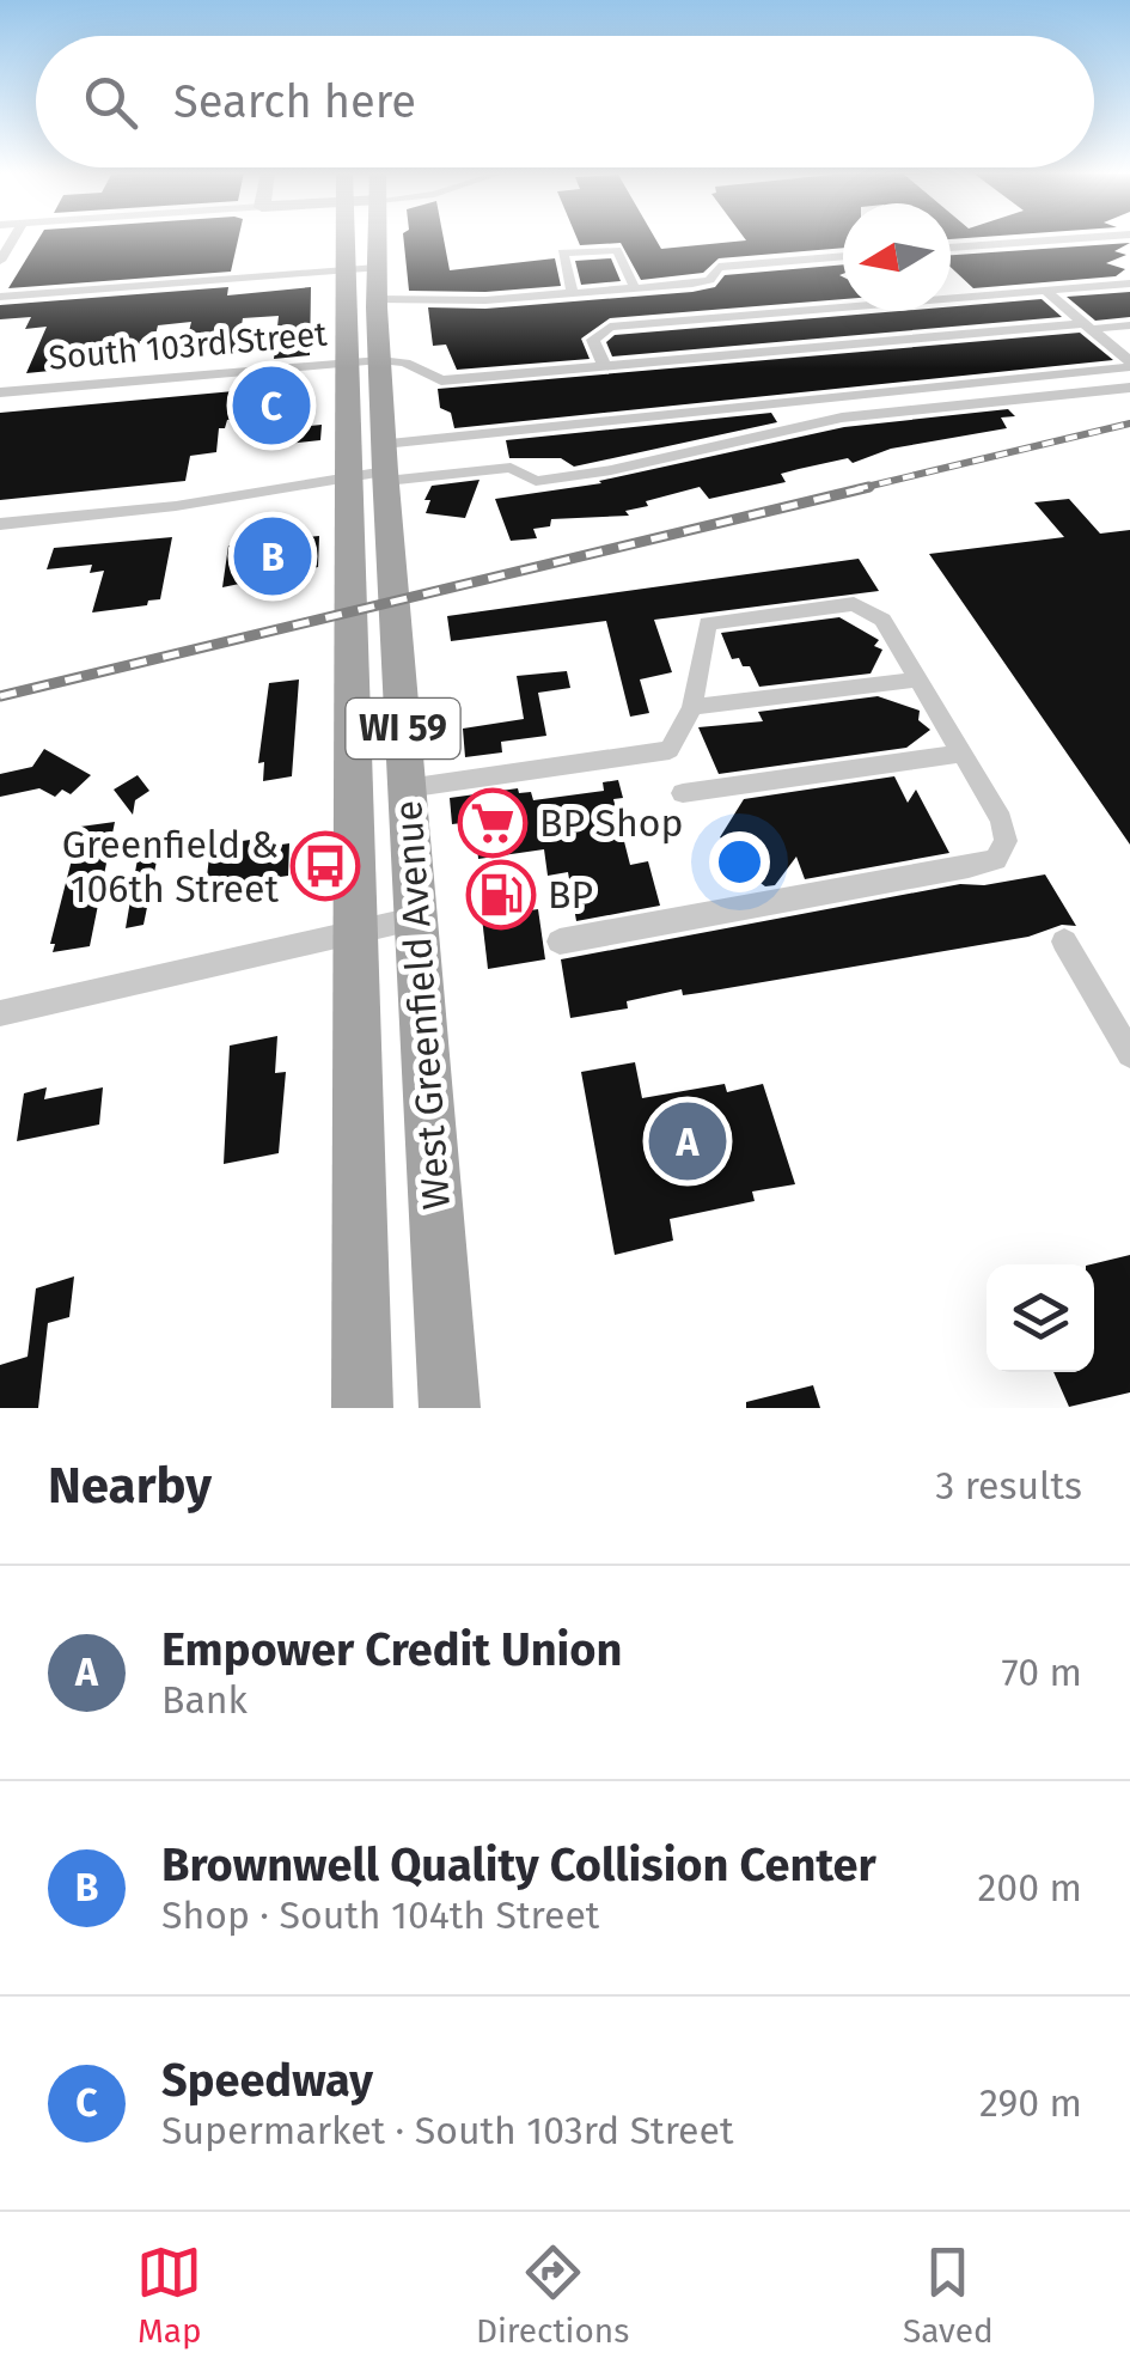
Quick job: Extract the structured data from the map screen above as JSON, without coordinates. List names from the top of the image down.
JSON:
{
  "streets": {
    "main road": ["WI 59", "West Greenfield Avenue"],
    "street": ["South 103rd Street"]
  },
  "crossings": [
    ["South 103rd Street", "West Greenfield Avenue"]
  ],
  "places": {
    "supermarket": ["BP Shop"],
    "bus stop": ["Greenfield & 106th Street"],
    "fuel station": ["BP"]
  },
  "north": "left",
  "page": {
    "search": "Search here",
    "pins": ["C", "B", "A"],
    "heading": ["Nearby", "3 results"],
    "list": [
      {
        "mark": "A",
        "name": "Empower Credit Union",
        "note": "Bank",
        "value": "70 m"
      },
      {
        "mark": "B",
        "name": "Brownwell Quality Collision Center",
        "note": "Shop · South 104th Street",
        "value": "200 m"
      },
      {
        "mark": "C",
        "name": "Speedway",
        "note": "Supermarket · South 103rd Street",
        "value": "290 m"
      }
    ],
    "nav": ["Map", "Directions", "Saved"]
  }
}
